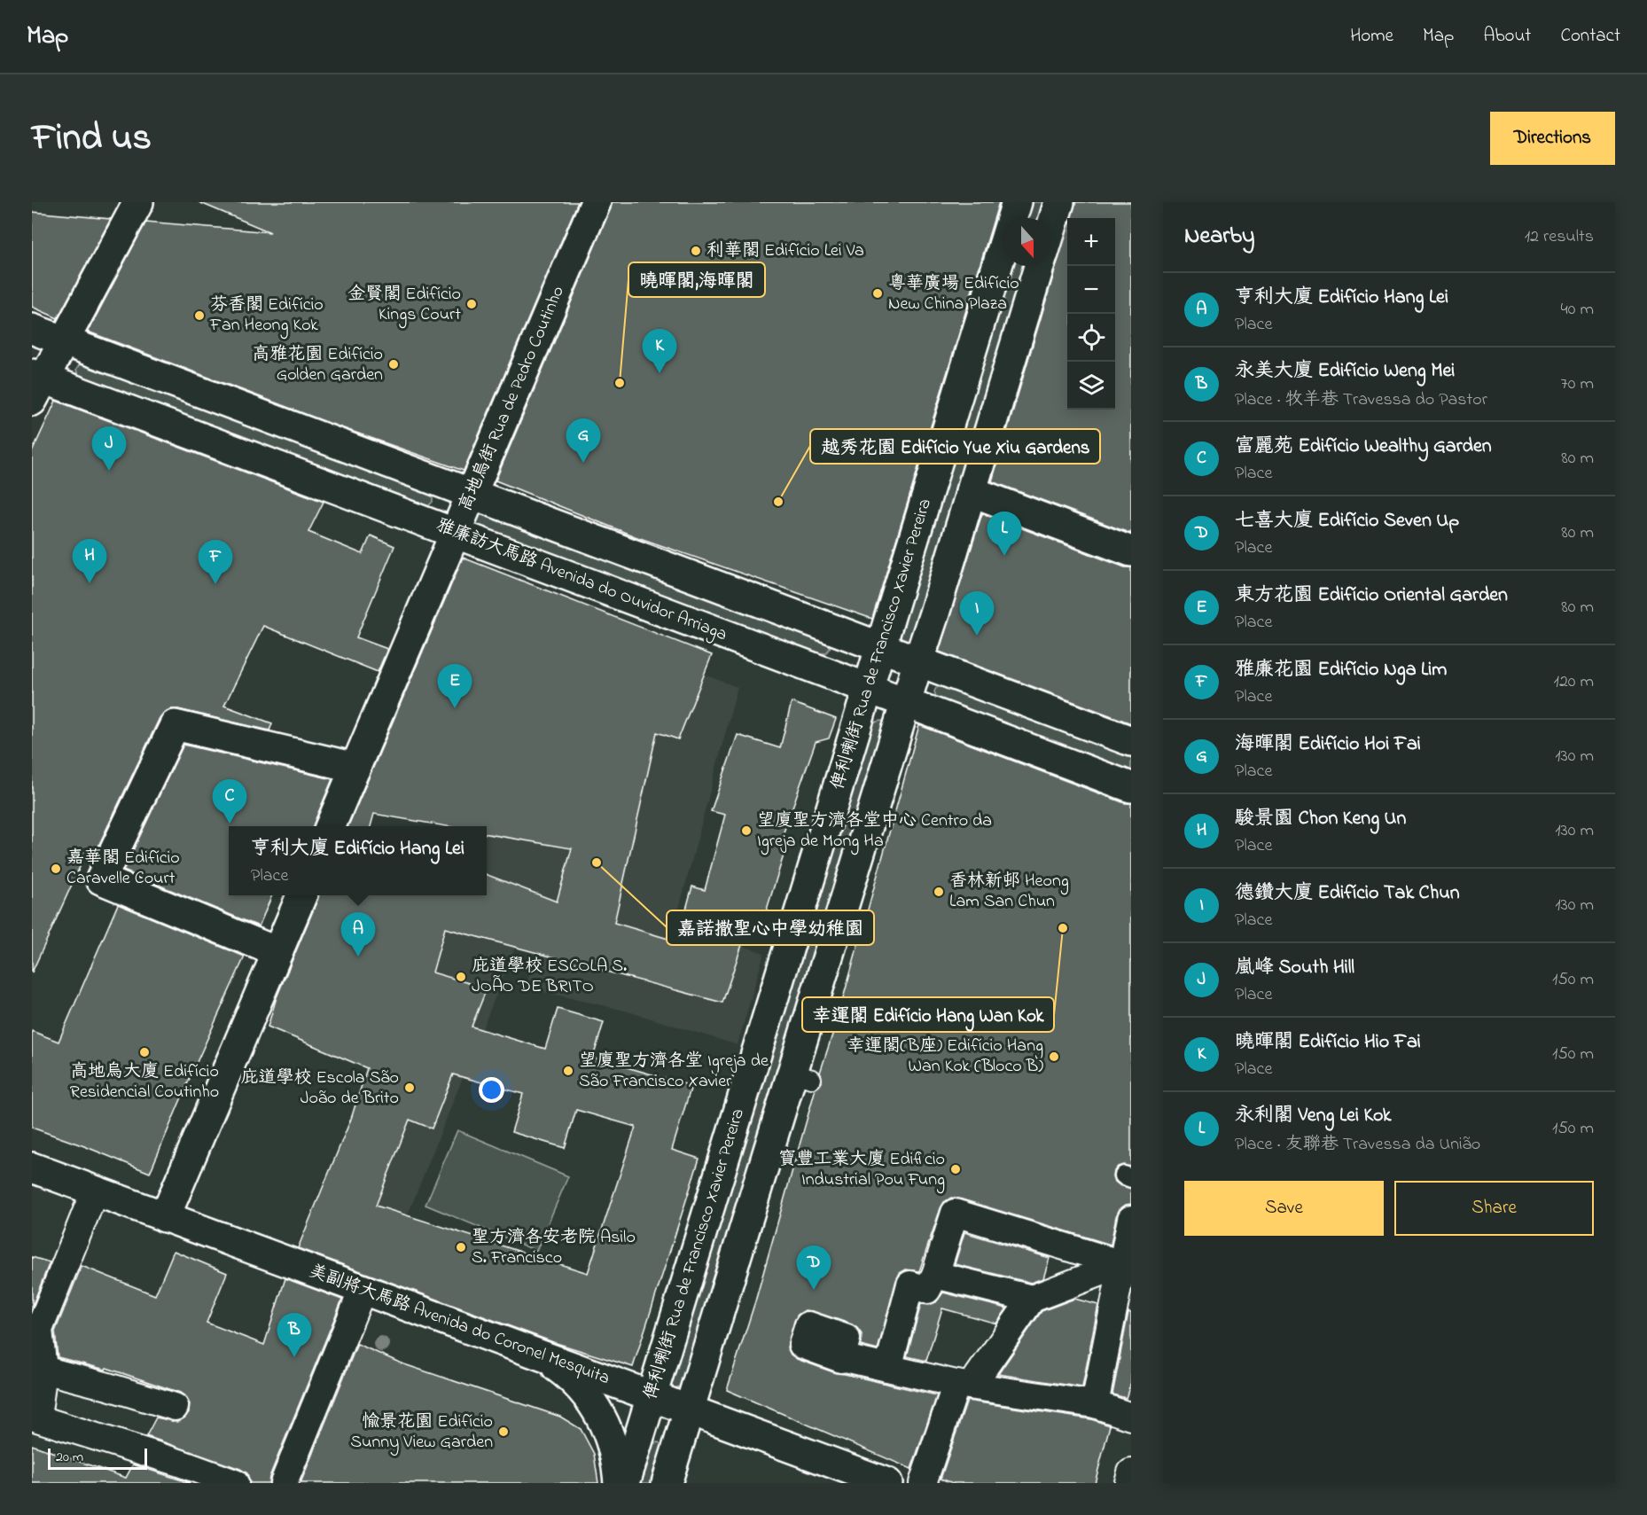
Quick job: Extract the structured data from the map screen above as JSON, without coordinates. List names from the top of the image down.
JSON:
{
  "streets": {
    "street": [
      "高地烏街 Rua de Pedro Coutinho",
      "雅廉訪大馬路 Avenida do Ouvidor Arriaga",
      "俾利喇街 Rua de Francisco Xavier Pereira",
      "美副將大馬路 Avenida do Coronel Mesquita"
    ]
  },
  "crossings": [
    ["高地烏街 Rua de Pedro Coutinho", "雅廉訪大馬路 Avenida do Ouvidor Arriaga"],
    ["雅廉訪大馬路 Avenida do Ouvidor Arriaga", "俾利喇街 Rua de Francisco Xavier Pereira"],
    ["俾利喇街 Rua de Francisco Xavier Pereira", "美副將大馬路 Avenida do Coronel Mesquita"]
  ],
  "places": [
    "利華閣 Edifício Lei Va",
    "粵華廣場 Edifício New China Plaza",
    "金賢閣 Edifício Kings Court",
    "芬香閣 Edifício Fan Heong Kok",
    "高雅花園 Edifício Golden Garden",
    "曉暉閣,海暉閣",
    "越秀花園 Edifício Yue Xiu Gardens",
    "望廈聖方濟各堂中心 Centro da Igreja de Mong Ha",
    "嘉諾撒聖心中學幼稚園",
    "嘉華閣 Edifício Caravelle Court",
    "香林新邨 Heong Lam San Chun",
    "幸運閣 Edifício Hang Wan Kok",
    "庇道學校 ESCOLA S. JOÃO DE BRITO",
    "高地烏大廈 Edifício Residencial Coutinho",
    "幸運閣(B座) Edifício Hang Wan Kok (Bloco B)",
    "望廈聖方濟各堂 Igreja de São Francisco Xavier",
    "庇道學校 Escola São João de Brito",
    "寶豐工業大廈 Edificio Industrial Pou Fung",
    "聖方濟各安老院 Asilo S. Francisco",
    "愉景花園 Edifício Sunny View Garden"
  ],
  "scale_bar": "20 m",
  "north": "bottom",
  "page": {
    "header": "Map",
    "nav": [
      "Home",
      "Map",
      "About",
      "Contact"
    ],
    "title": "Find us",
    "buttons": [
      "Directions",
      ["Save", "Share"]
    ],
    "heading": ["Nearby", "12 results"],
    "map_buttons": ["+", "−"],
    "list": [
      {
        "mark": "A",
        "name": "亨利大廈 Edifício Hang Lei",
        "note": "Place",
        "value": "40 m"
      },
      {
        "mark": "B",
        "name": "永美大廈 Edifício Weng Mei",
        "note": "Place · 牧羊巷 Travessa do Pastor",
        "value": "70 m"
      },
      {
        "mark": "C",
        "name": "富麗苑 Edifício Wealthy Garden",
        "note": "Place",
        "value": "80 m"
      },
      {
        "mark": "D",
        "name": "七喜大廈 Edifício Seven Up",
        "note": "Place",
        "value": "80 m"
      },
      {
        "mark": "E",
        "name": "東方花園 Edifício Oriental Garden",
        "note": "Place",
        "value": "80 m"
      },
      {
        "mark": "F",
        "name": "雅廉花園 Edifício Nga Lim",
        "note": "Place",
        "value": "120 m"
      },
      {
        "mark": "G",
        "name": "海暉閣 Edifício Hoi Fai",
        "note": "Place",
        "value": "130 m"
      },
      {
        "mark": "H",
        "name": "駿景園 Chon Keng Un",
        "note": "Place",
        "value": "130 m"
      },
      {
        "mark": "I",
        "name": "德鑽大廈 Edifício Tak Chun",
        "note": "Place",
        "value": "130 m"
      },
      {
        "mark": "J",
        "name": "嵐峰 South Hill",
        "note": "Place",
        "value": "150 m"
      },
      {
        "mark": "K",
        "name": "曉暉閣 Edifício Hio Fai",
        "note": "Place",
        "value": "150 m"
      },
      {
        "mark": "L",
        "name": "永利閣 Veng Lei Kok",
        "note": "Place · 友聯巷 Travessa da União",
        "value": "150 m"
      }
    ],
    "pins": [
      "K",
      "G",
      "J",
      "L",
      "H",
      "F",
      "I",
      "E",
      "C",
      "A",
      "D",
      "B"
    ],
    "popup": ["亨利大廈 Edifício Hang Lei", "Place"],
    "scale": "20 m"
  }
}
